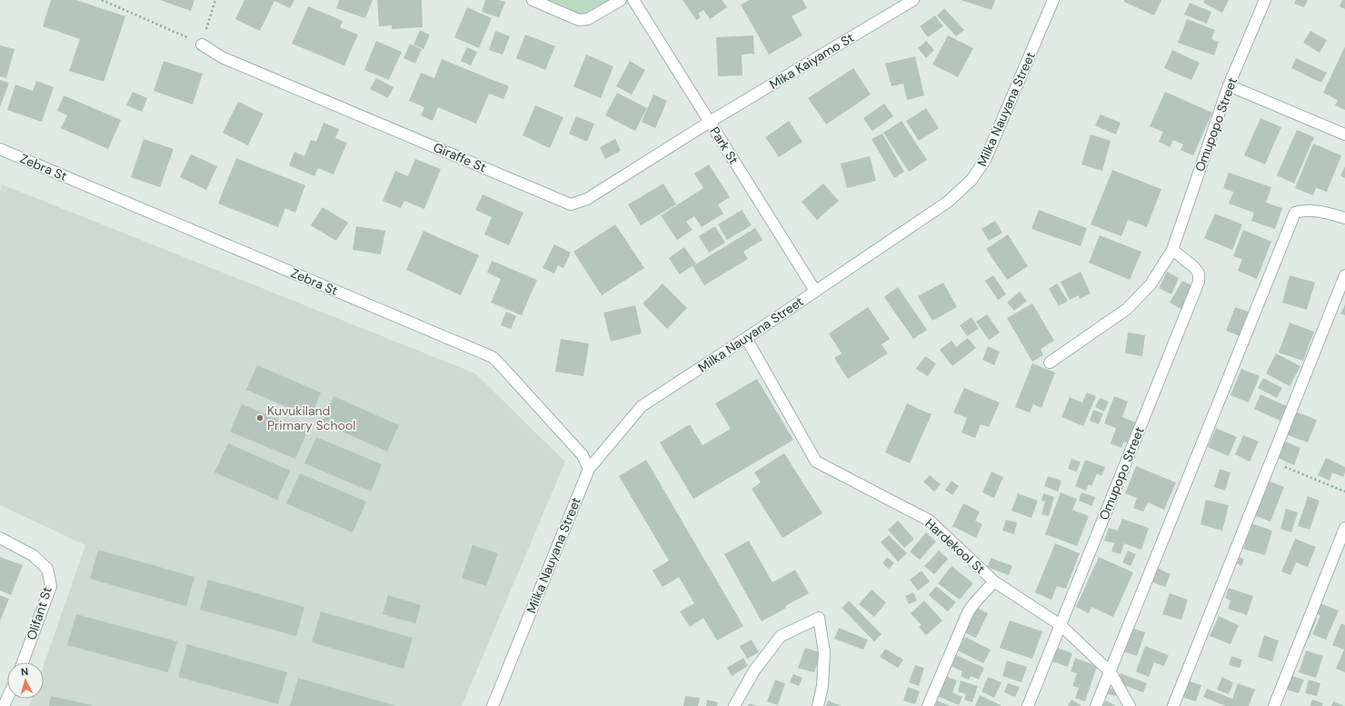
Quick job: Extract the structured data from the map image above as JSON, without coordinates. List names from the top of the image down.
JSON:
{
  "streets": {
    "street": [
      "Mika Kaiyamo St",
      "Milka Nauyana Street",
      "Omupopo Street",
      "Park St",
      "Giraffe St",
      "Zebra St",
      "Hardekool St",
      "Olifant St"
    ]
  },
  "crossings": [
    ["Mika Kaiyamo St", "Park St"],
    ["Mika Kaiyamo St", "Giraffe St"],
    ["Milka Nauyana Street", "Park St"],
    ["Milka Nauyana Street", "Zebra St"],
    ["Milka Nauyana Street", "Hardekool St"],
    ["Omupopo Street", "Hardekool St"],
    ["Park St", "Giraffe St"]
  ],
  "places": ["Kuvukiland Primary School"],
  "north": "top"
}
